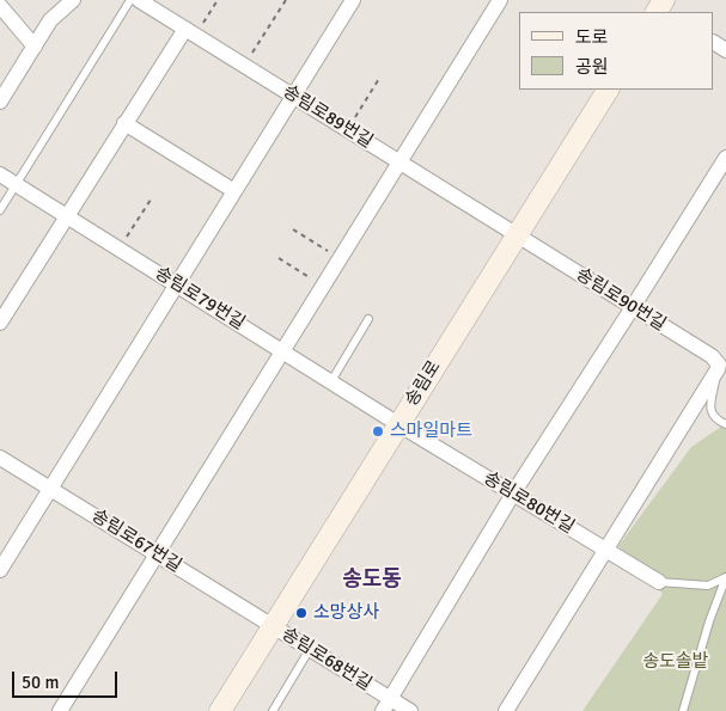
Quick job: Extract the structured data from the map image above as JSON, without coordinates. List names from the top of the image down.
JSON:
{
  "streets": {
    "street": [
      "송림로89번길",
      "송림로79번길",
      "송림로90번길",
      "송림로",
      "송림로80번길",
      "송림로67번길",
      "송림로68번길"
    ]
  },
  "crossings": [
    ["송림로89번길", "송림로90번길"],
    ["송림로89번길", "송림로"],
    ["송림로79번길", "송림로"],
    ["송림로79번길", "송림로80번길"],
    ["송림로90번길", "송림로"],
    ["송림로", "송림로80번길"],
    ["송림로", "송림로67번길"],
    ["송림로", "송림로68번길"],
    ["송림로67번길", "송림로68번길"]
  ],
  "districts": ["송도동"],
  "parks": ["송도솔밭"],
  "places": ["스마일마트", "소망상사"],
  "legend": ["도로", "공원"],
  "scale_bar": "50 m"
}
